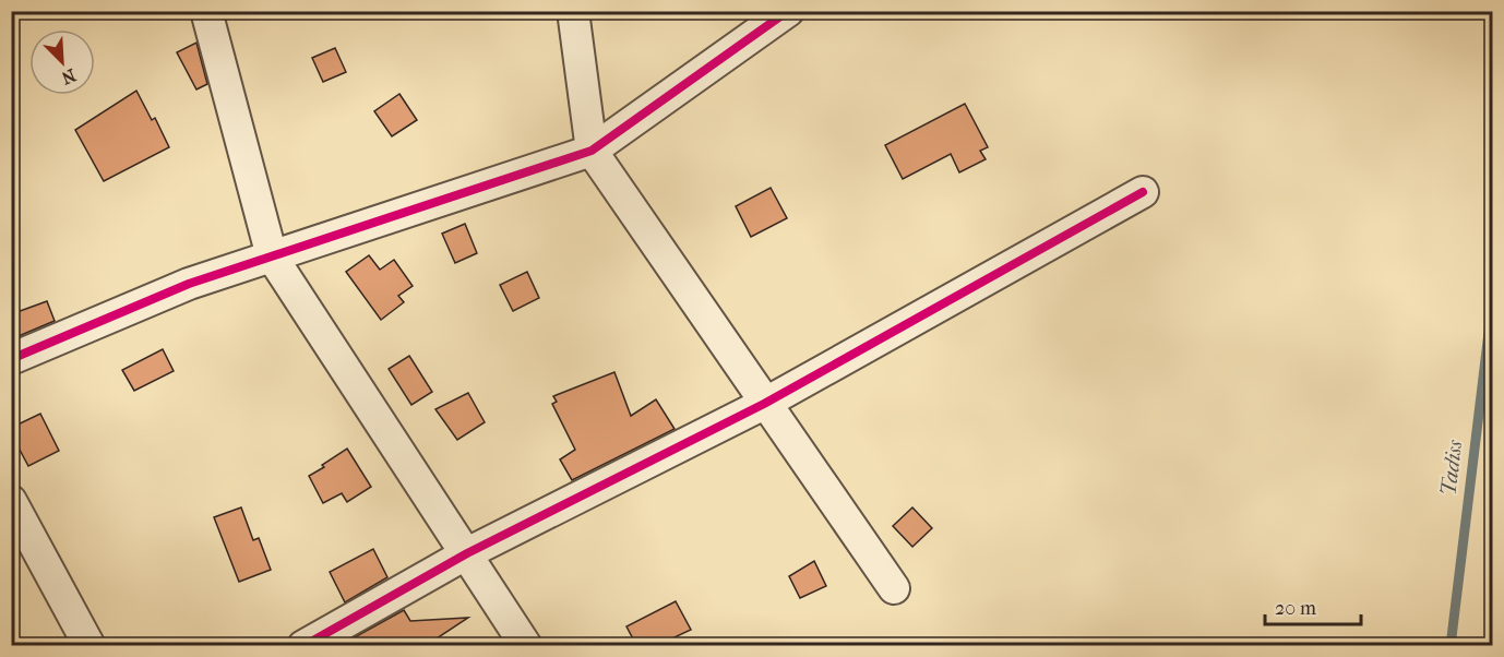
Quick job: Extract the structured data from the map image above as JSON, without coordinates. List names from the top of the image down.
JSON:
{
  "water": ["Tadiss"],
  "scale_bar": "20 m",
  "north": "bottom right"
}
